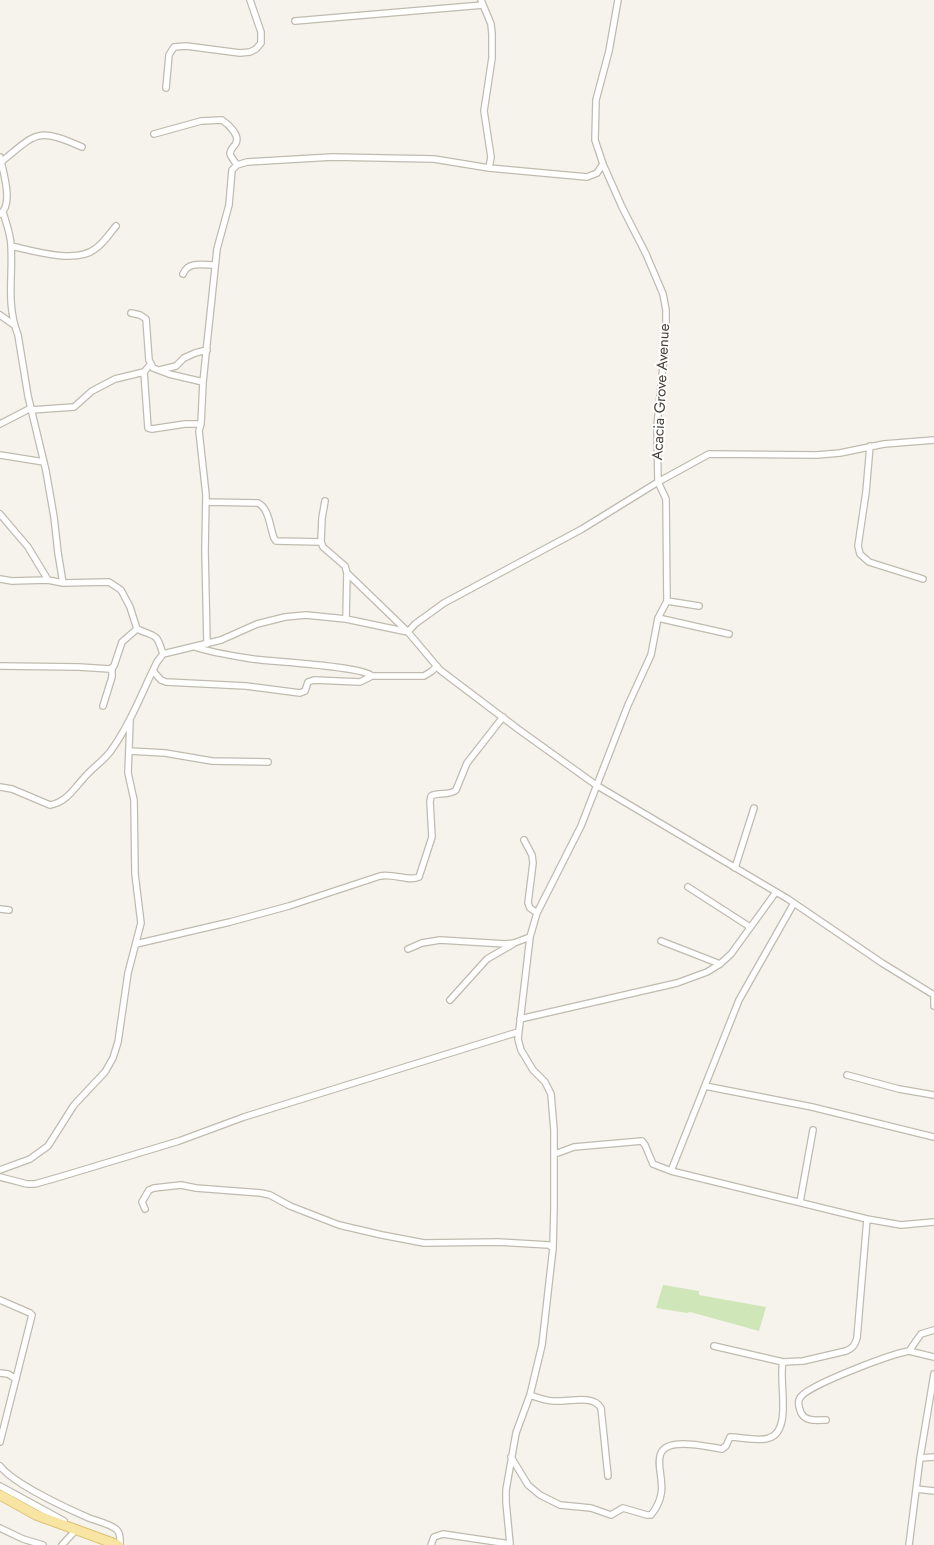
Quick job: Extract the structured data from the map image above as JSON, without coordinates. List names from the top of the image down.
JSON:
{
  "streets": {
    "street": ["Acacia Grove Avenue"]
  }
}
